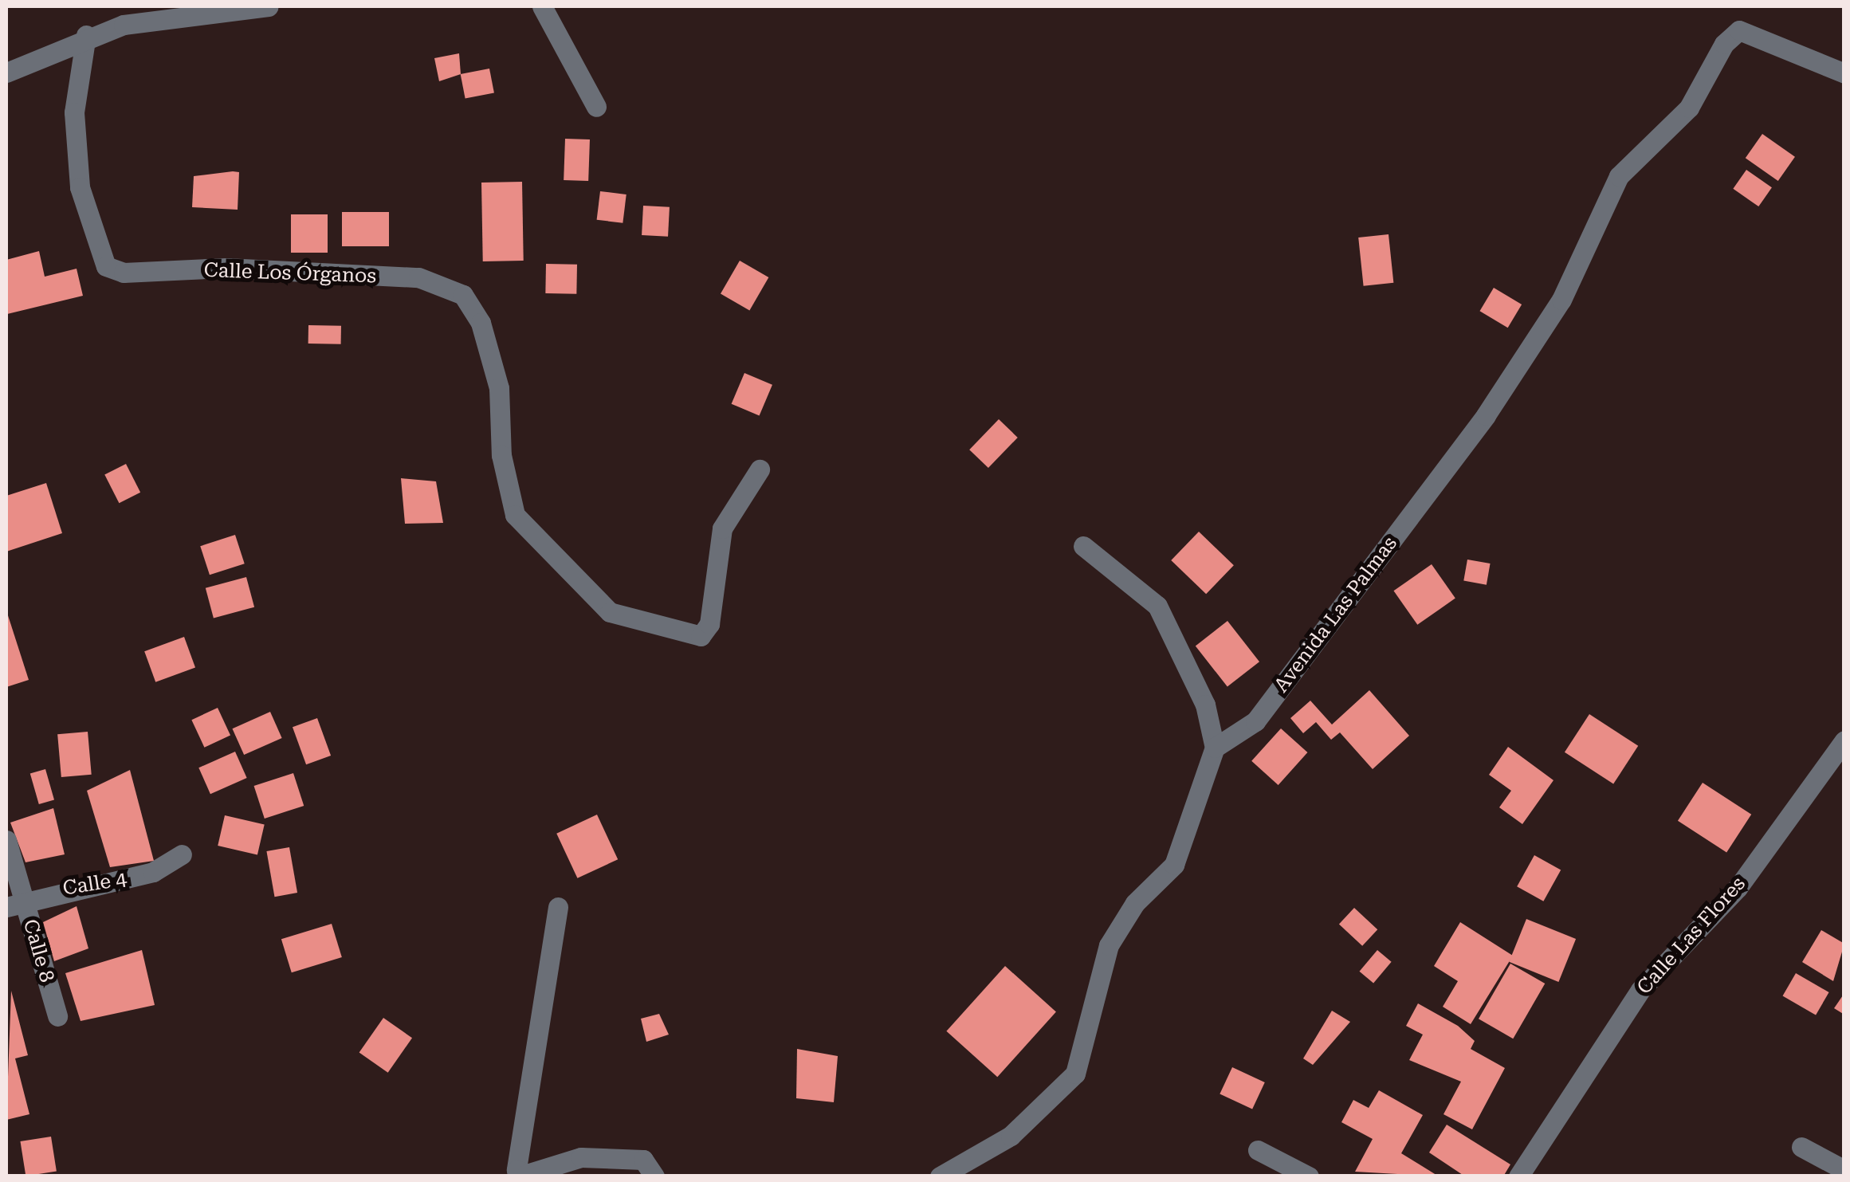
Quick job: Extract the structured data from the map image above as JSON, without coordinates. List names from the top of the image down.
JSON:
{
  "streets": {
    "street": [
      "Calle Los Órganos",
      "Avenida Las Palmas",
      "Calle 4",
      "Calle Las Flores",
      "Calle 8"
    ]
  },
  "crossings": [
    ["Calle 4", "Calle 8"]
  ]
}
